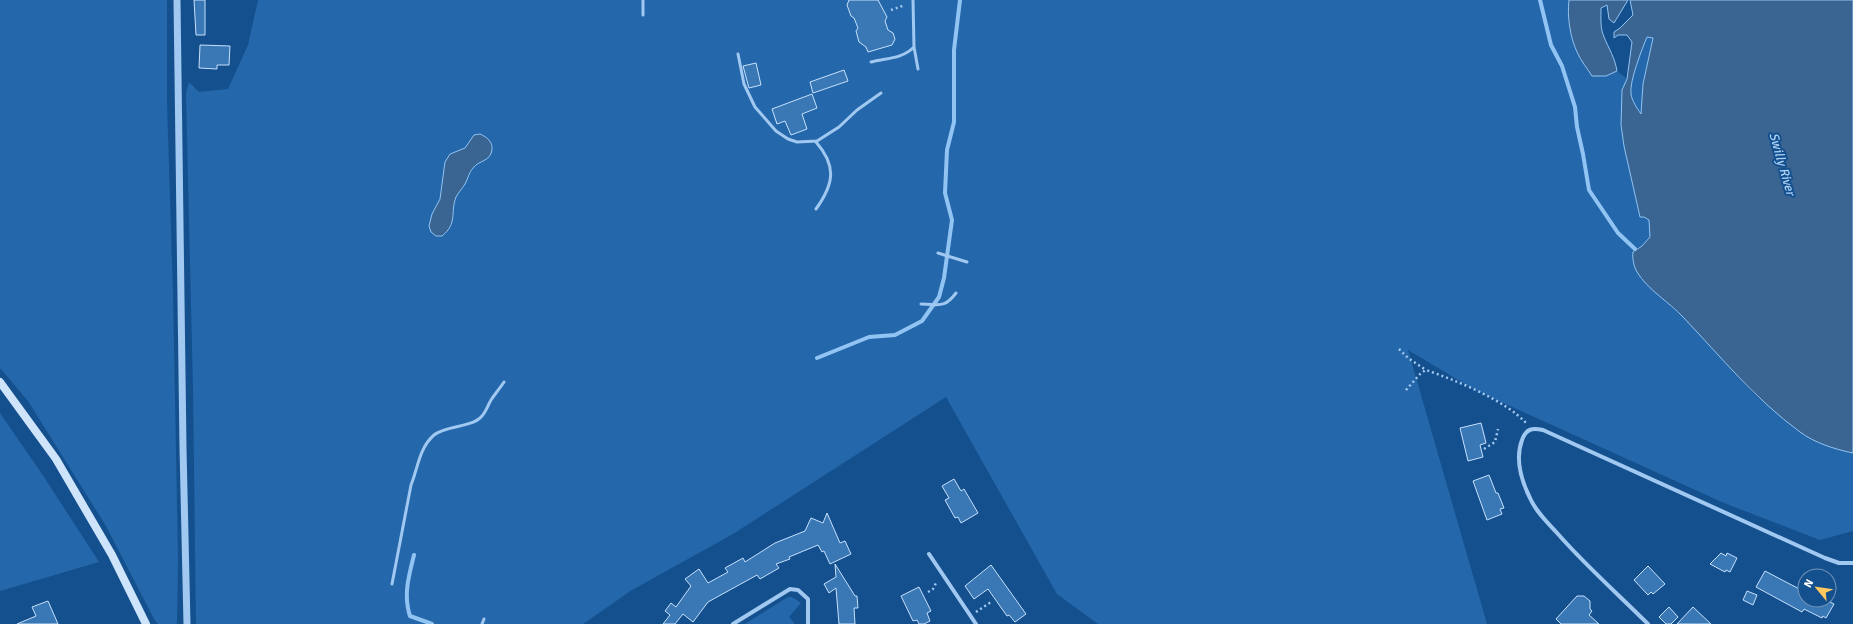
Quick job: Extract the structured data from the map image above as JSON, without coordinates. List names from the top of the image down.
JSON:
{
  "water": ["Swilly River"],
  "north": "top left"
}
